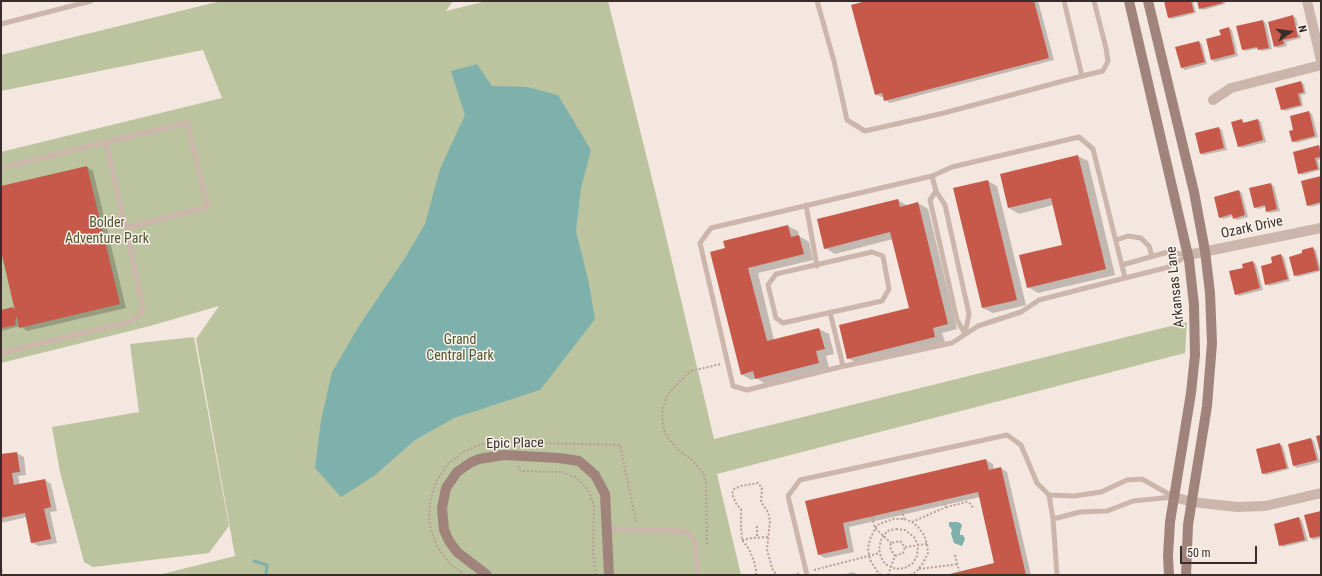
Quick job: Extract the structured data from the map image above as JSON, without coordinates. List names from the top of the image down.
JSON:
{
  "streets": {
    "main road": ["Arkansas Lane", "Epic Place"],
    "street": ["Ozark Drive"]
  },
  "crossings": [
    ["Ozark Drive", "Arkansas Lane"]
  ],
  "parks": ["Bolder Adventure Park", "Grand Central Park"],
  "scale_bar": "50 m",
  "north": "right"
}
